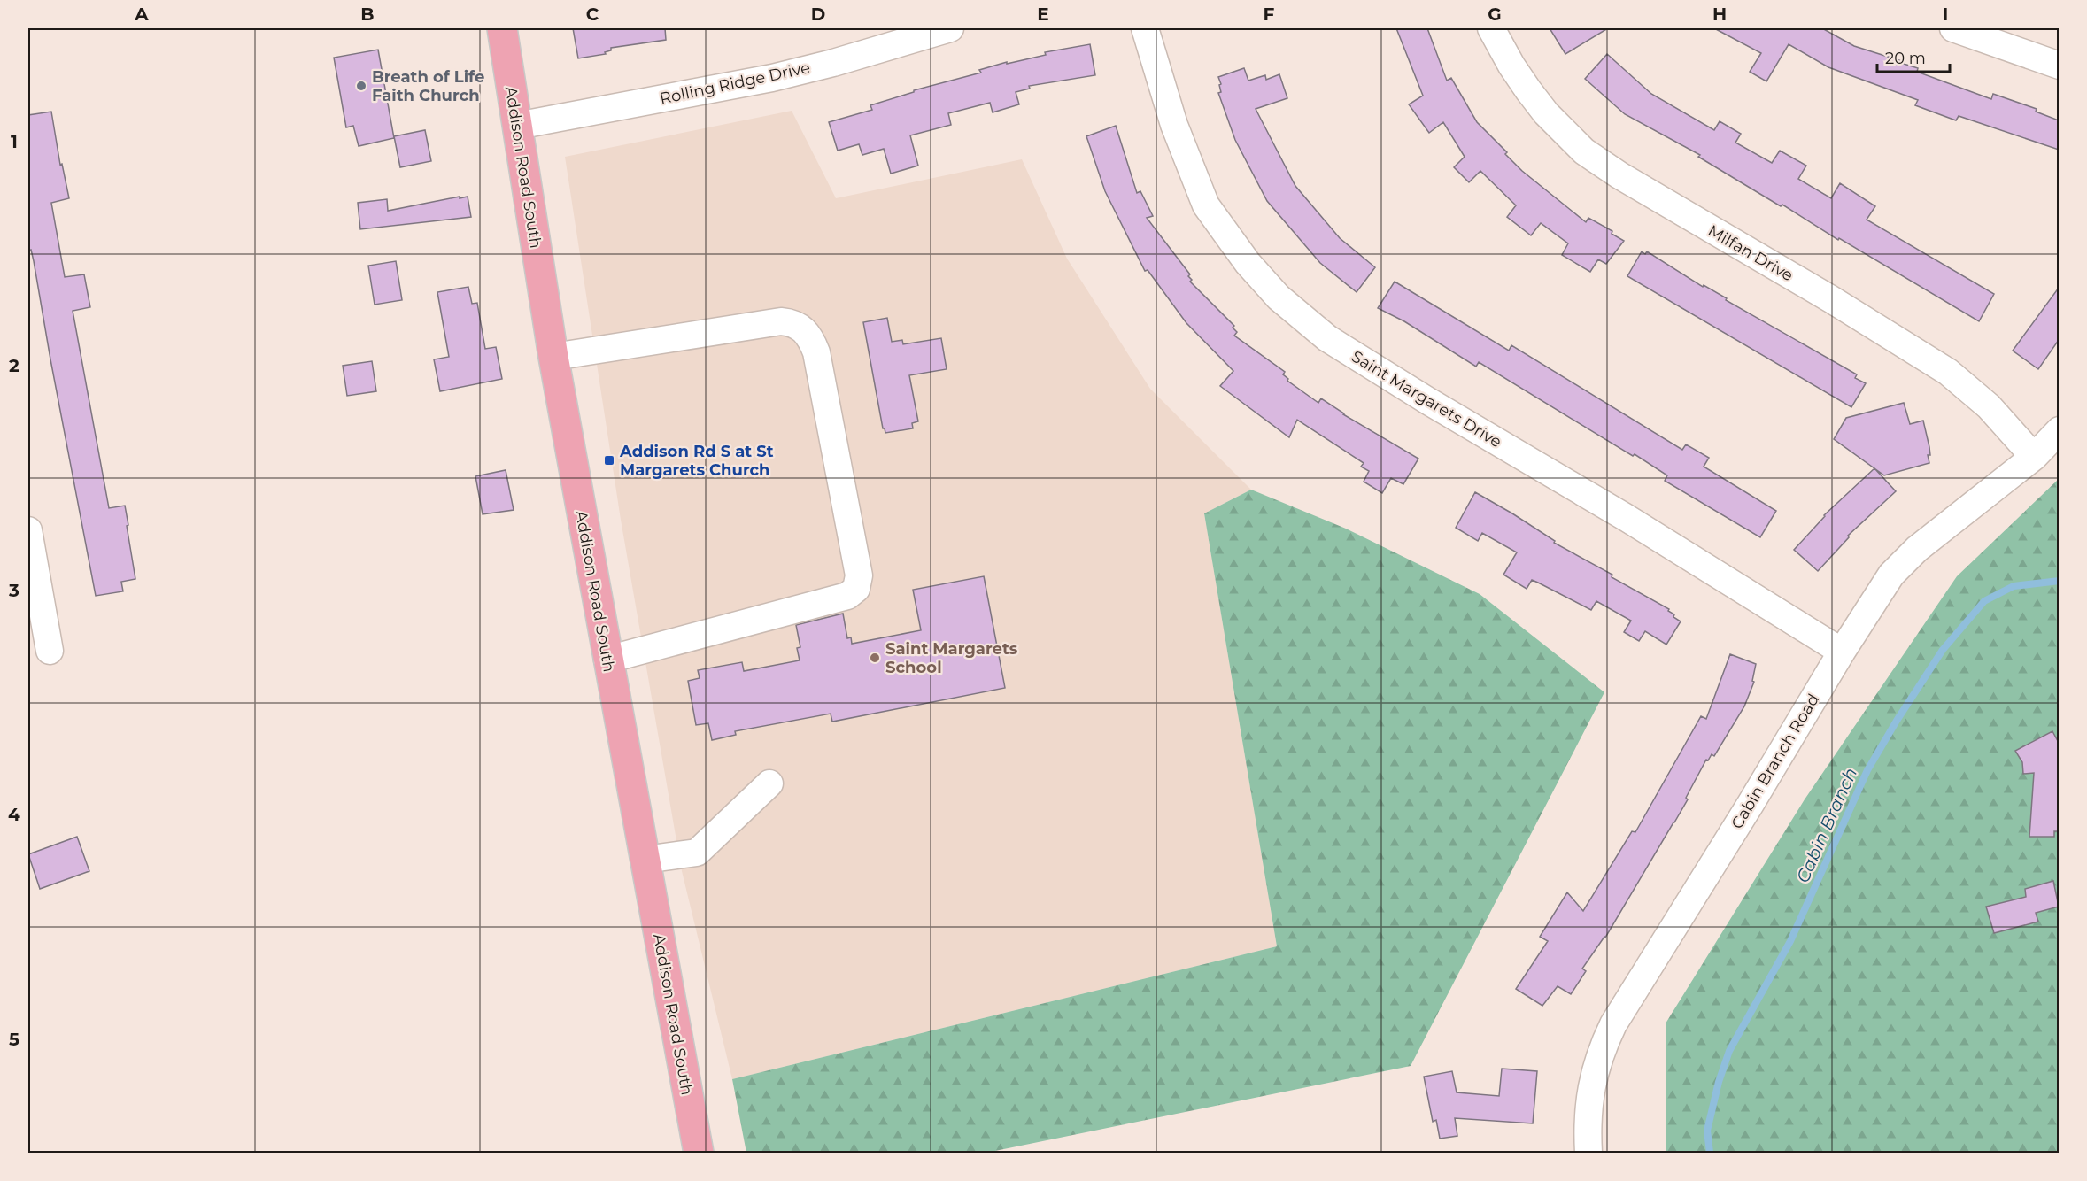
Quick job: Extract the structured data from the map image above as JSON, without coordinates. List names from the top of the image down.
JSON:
{
  "streets": {
    "main road": ["Addison Road South"],
    "street": [
      "Rolling Ridge Drive",
      "Milfan Drive",
      "Saint Margarets Drive",
      "Cabin Branch Road"
    ]
  },
  "crossings": [
    ["Rolling Ridge Drive", "Addison Road South"],
    ["Milfan Drive", "Cabin Branch Road"],
    ["Saint Margarets Drive", "Cabin Branch Road"]
  ],
  "water": ["Cabin Branch"],
  "places": {
    "other": ["Breath of Life Faith Church", "Saint Margarets School"],
    "transit": ["Addison Rd S at St Margarets Church"]
  },
  "scale_bar": "20 m",
  "grid": {
    "columns": [
      "A",
      "B",
      "C",
      "D",
      "E",
      "F",
      "G",
      "H",
      "I"
    ],
    "rows": [
      "1",
      "2",
      "3",
      "4",
      "5"
    ]
  }
}
